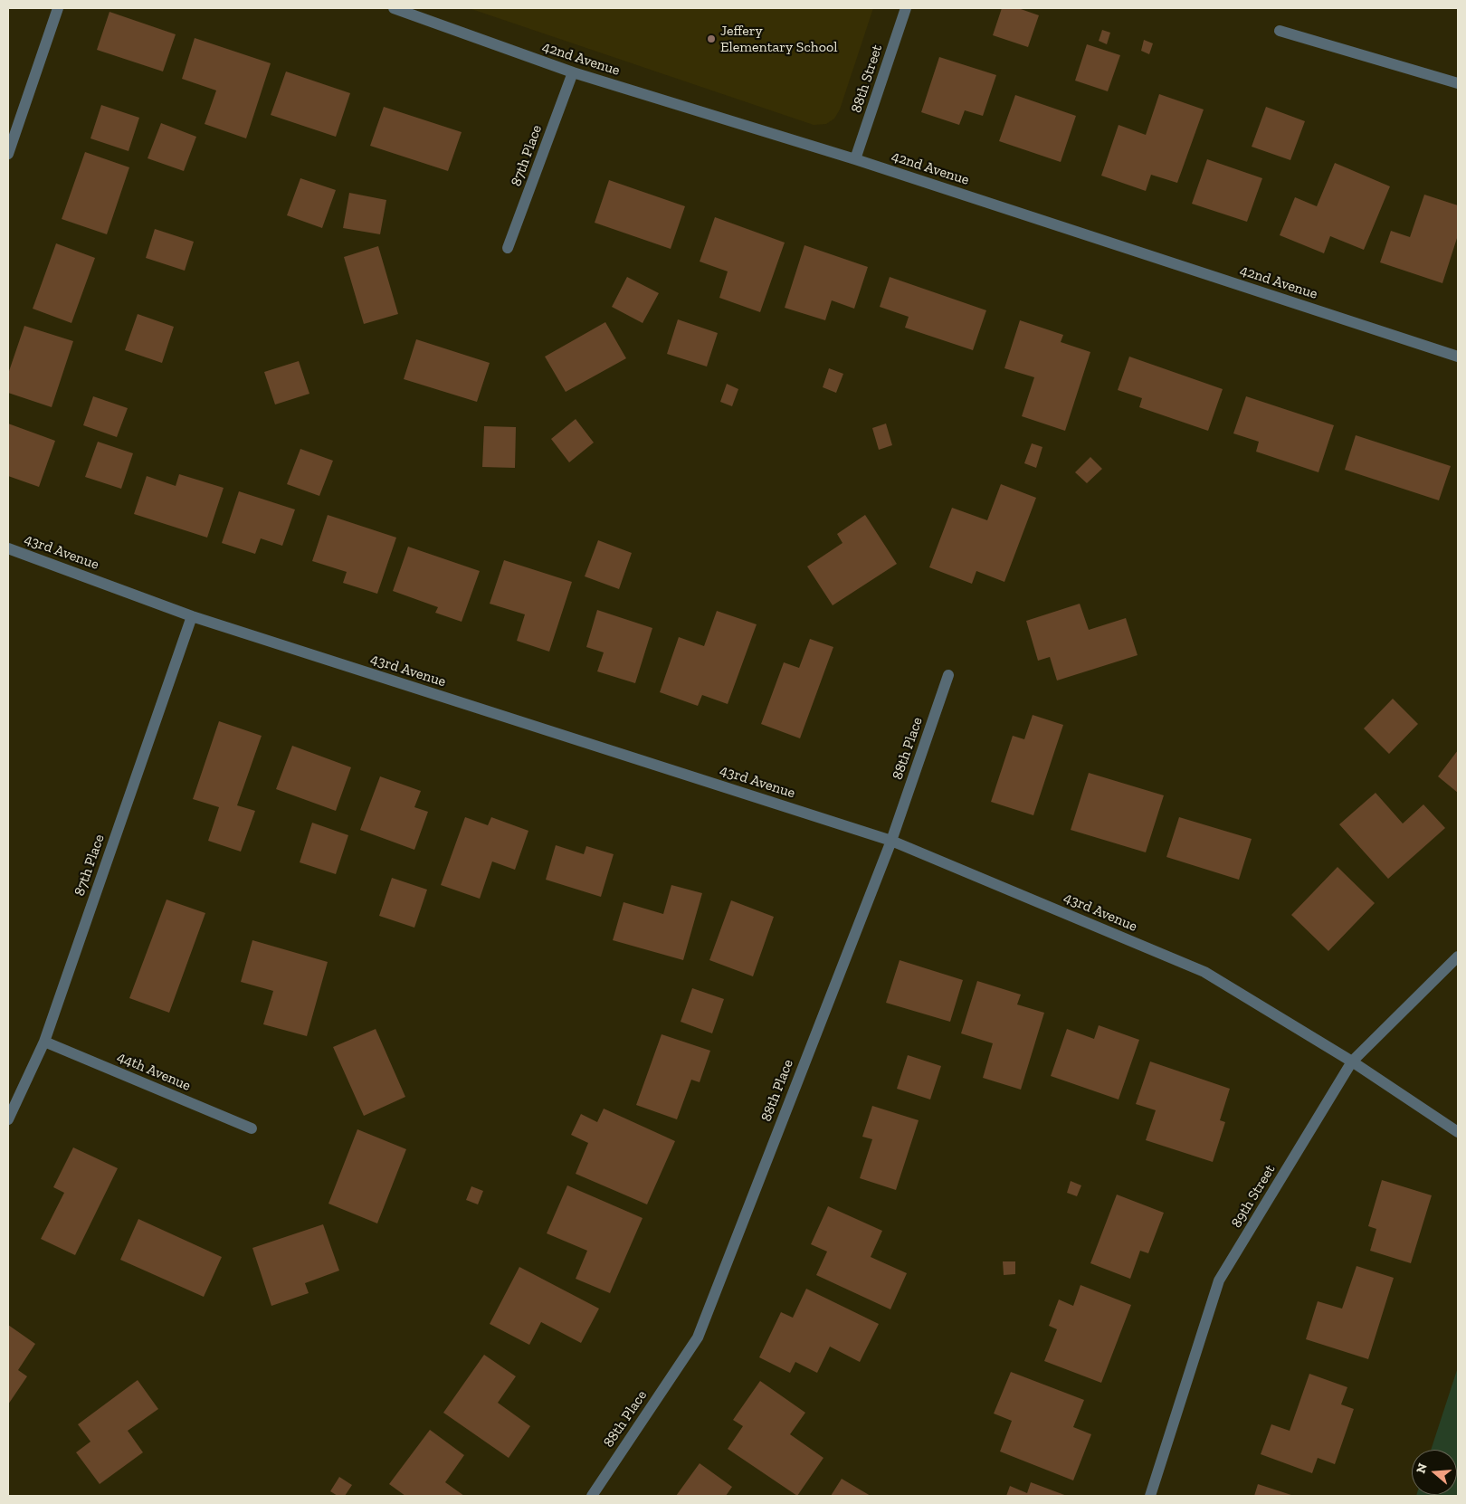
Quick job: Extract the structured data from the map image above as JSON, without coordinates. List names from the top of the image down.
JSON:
{
  "streets": {
    "street": [
      "42nd Avenue",
      "88th Street",
      "87th Place",
      "43rd Avenue",
      "88th Place",
      "44th Avenue",
      "89th Street"
    ]
  },
  "crossings": [
    ["42nd Avenue", "88th Street"],
    ["42nd Avenue", "87th Place"],
    ["87th Place", "43rd Avenue"],
    ["87th Place", "44th Avenue"],
    ["43rd Avenue", "88th Place"],
    ["43rd Avenue", "89th Street"]
  ],
  "places": ["Jeffery Elementary School"],
  "north": "left"
}
